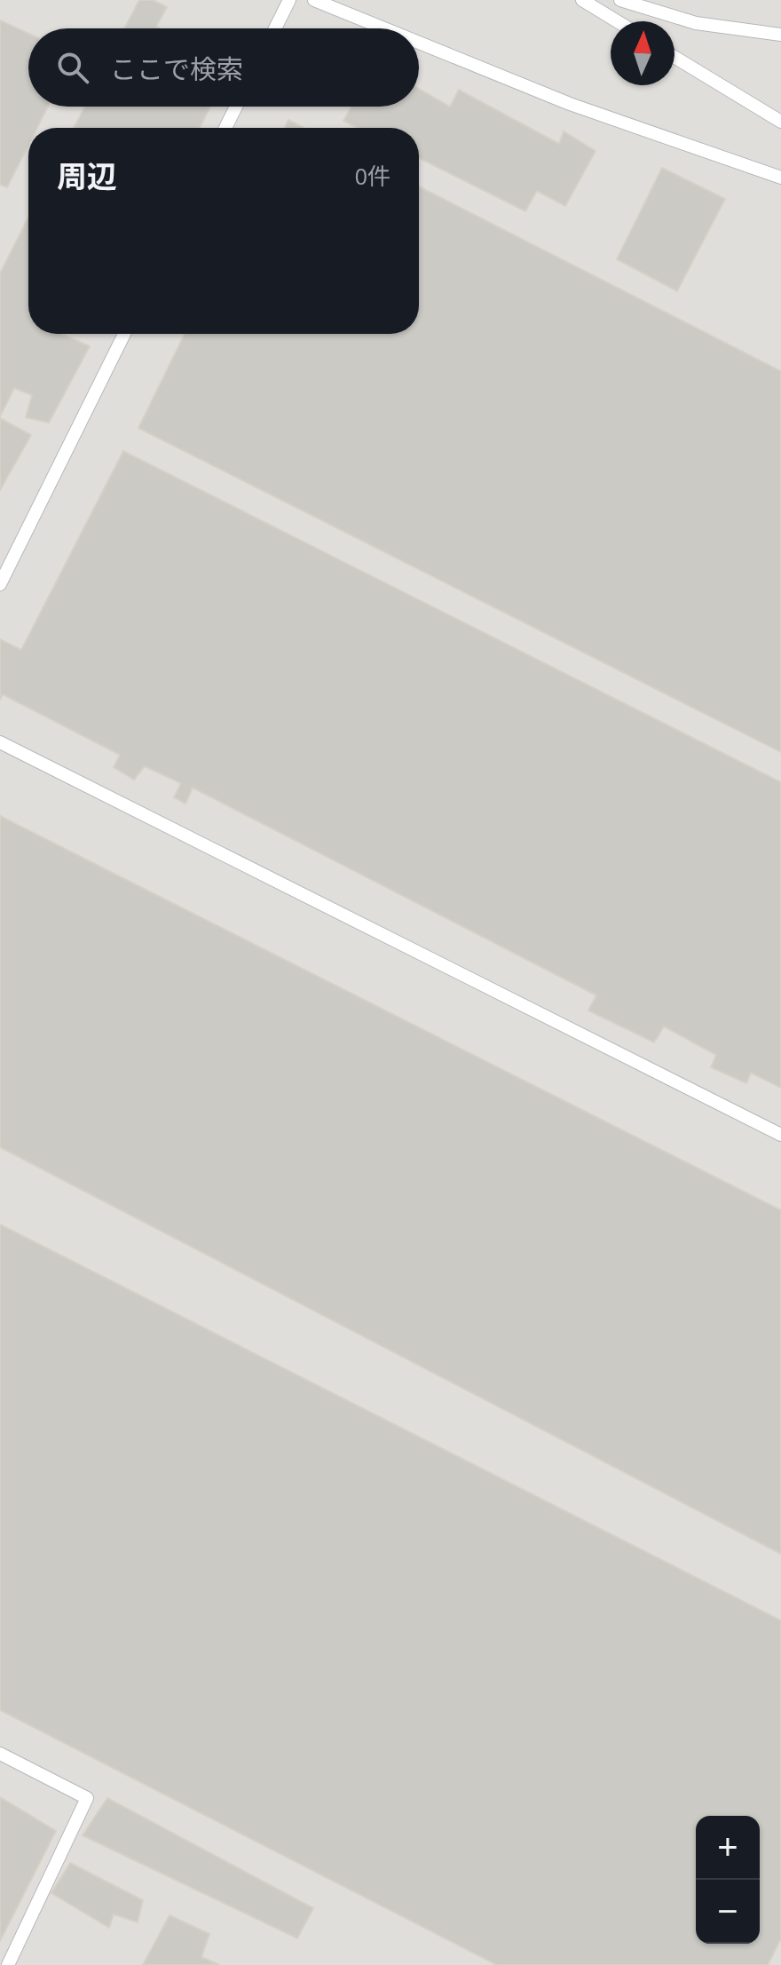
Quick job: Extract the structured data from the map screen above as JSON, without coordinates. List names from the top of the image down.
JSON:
{
  "north": "top",
  "page": {
    "search": "ここで検索",
    "heading": ["周辺", "0件"],
    "map_buttons": ["+", "−"]
  }
}
